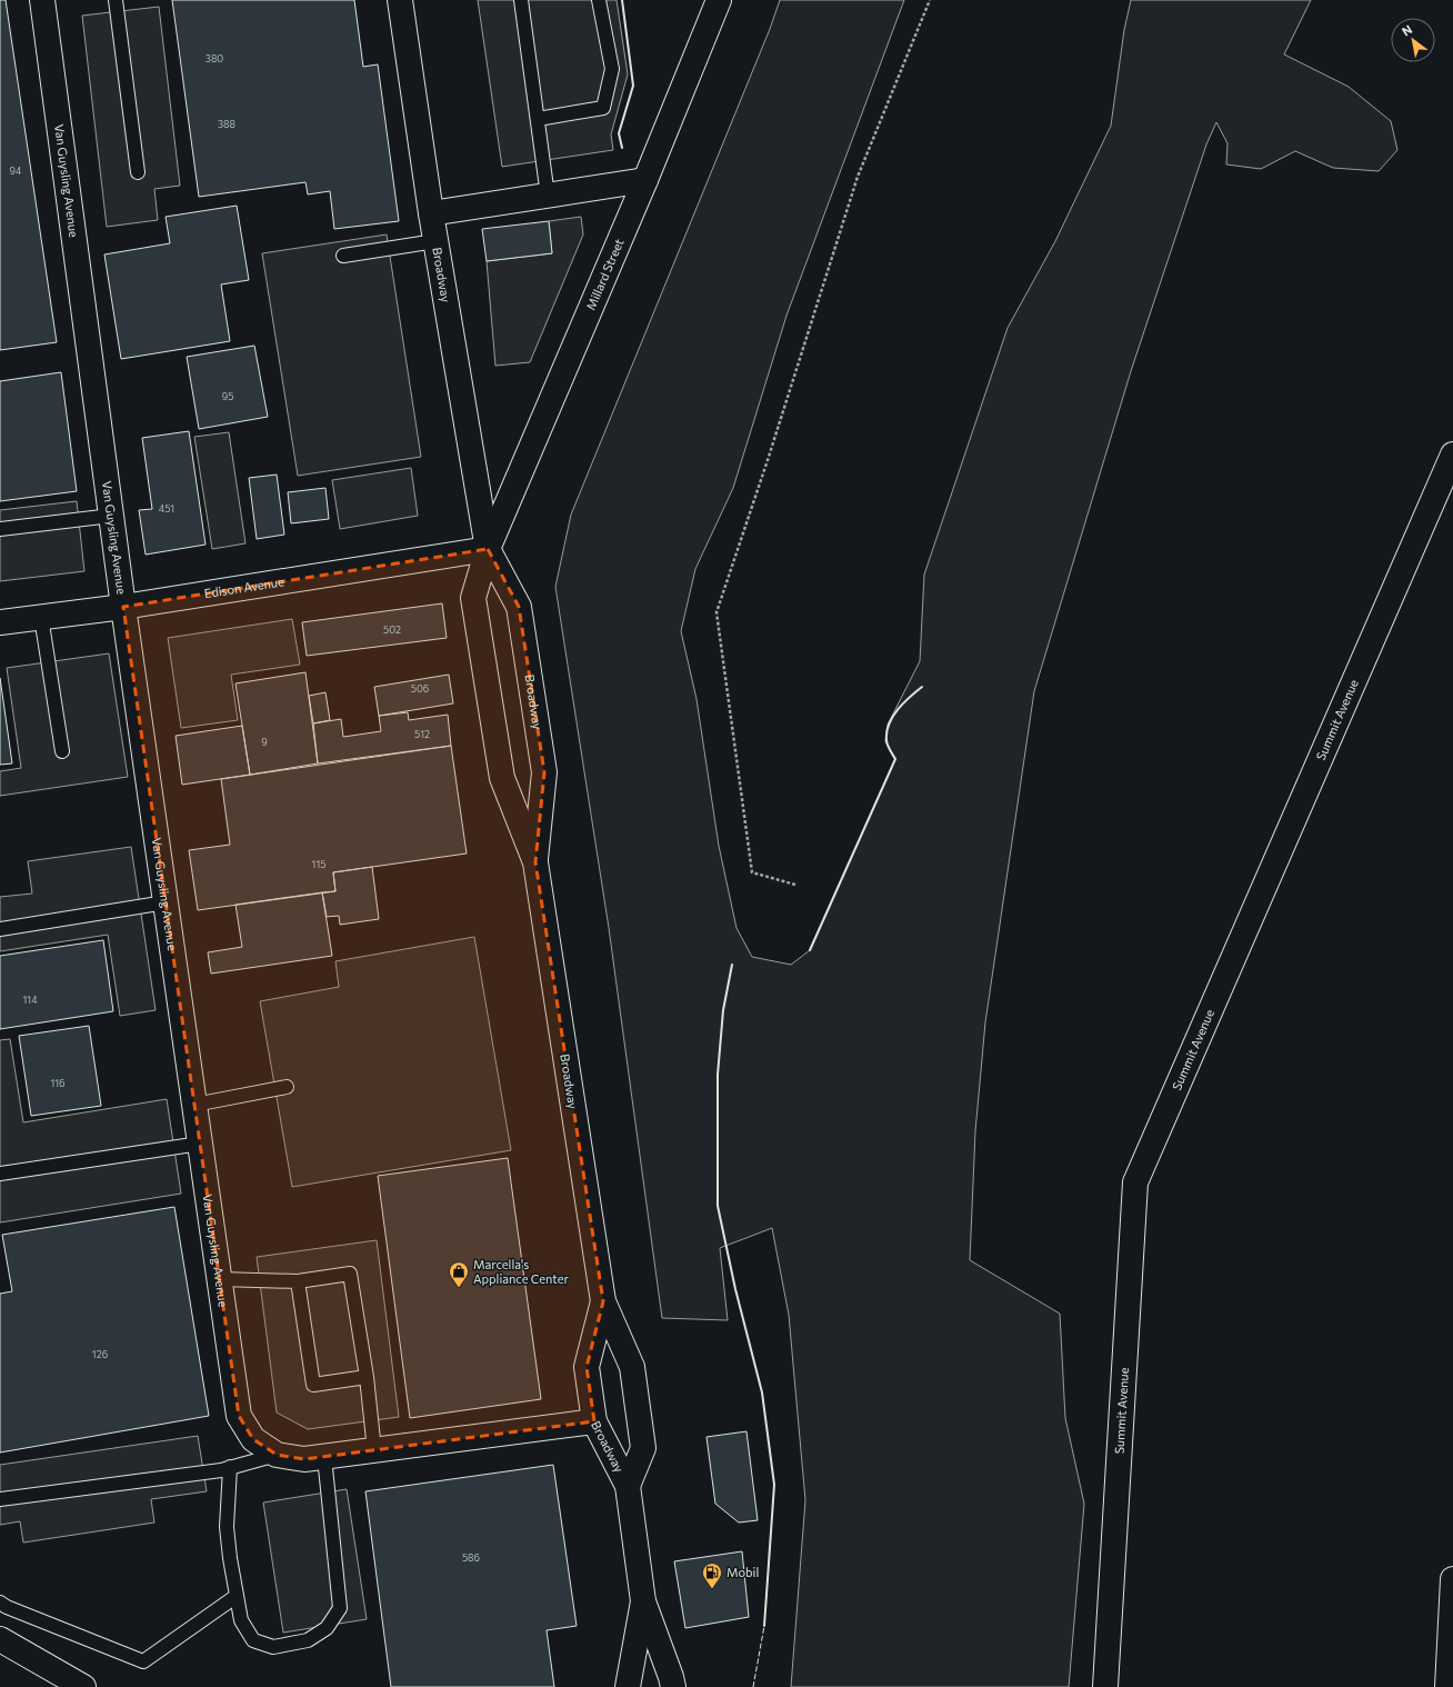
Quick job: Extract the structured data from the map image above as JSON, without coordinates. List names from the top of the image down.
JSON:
{
  "streets": {
    "main road": [
      "Van Guysling Avenue",
      "Broadway",
      "Millard Street",
      "Edison Avenue",
      "Summit Avenue"
    ]
  },
  "crossings": [
    ["Van Guysling Avenue", "Broadway"],
    ["Van Guysling Avenue", "Edison Avenue"],
    ["Broadway", "Millard Street"],
    ["Broadway", "Edison Avenue"],
    ["Millard Street", "Edison Avenue"]
  ],
  "places": {
    "shop": ["Marcella's Appliance Center"],
    "fuel station": ["Mobil"]
  },
  "house_numbers": [
    "380",
    "388",
    "94",
    "95",
    "451",
    "502",
    "506",
    "512",
    "9",
    "115",
    "114",
    "116",
    "126",
    "586"
  ],
  "north": "top left"
}
